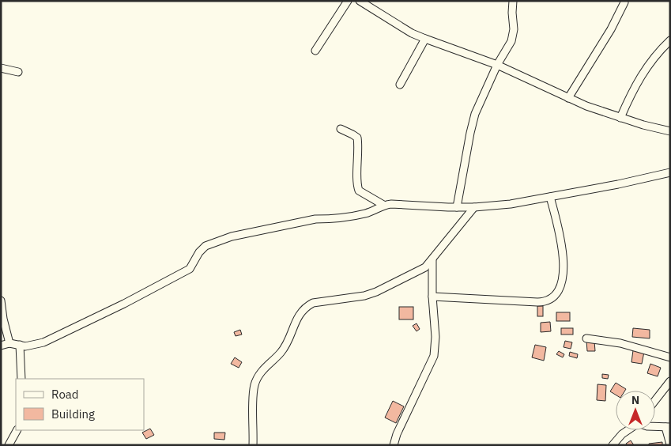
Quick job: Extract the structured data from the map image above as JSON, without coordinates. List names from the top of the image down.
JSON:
{
  "legend": ["Road", "Building"],
  "north": "top"
}
